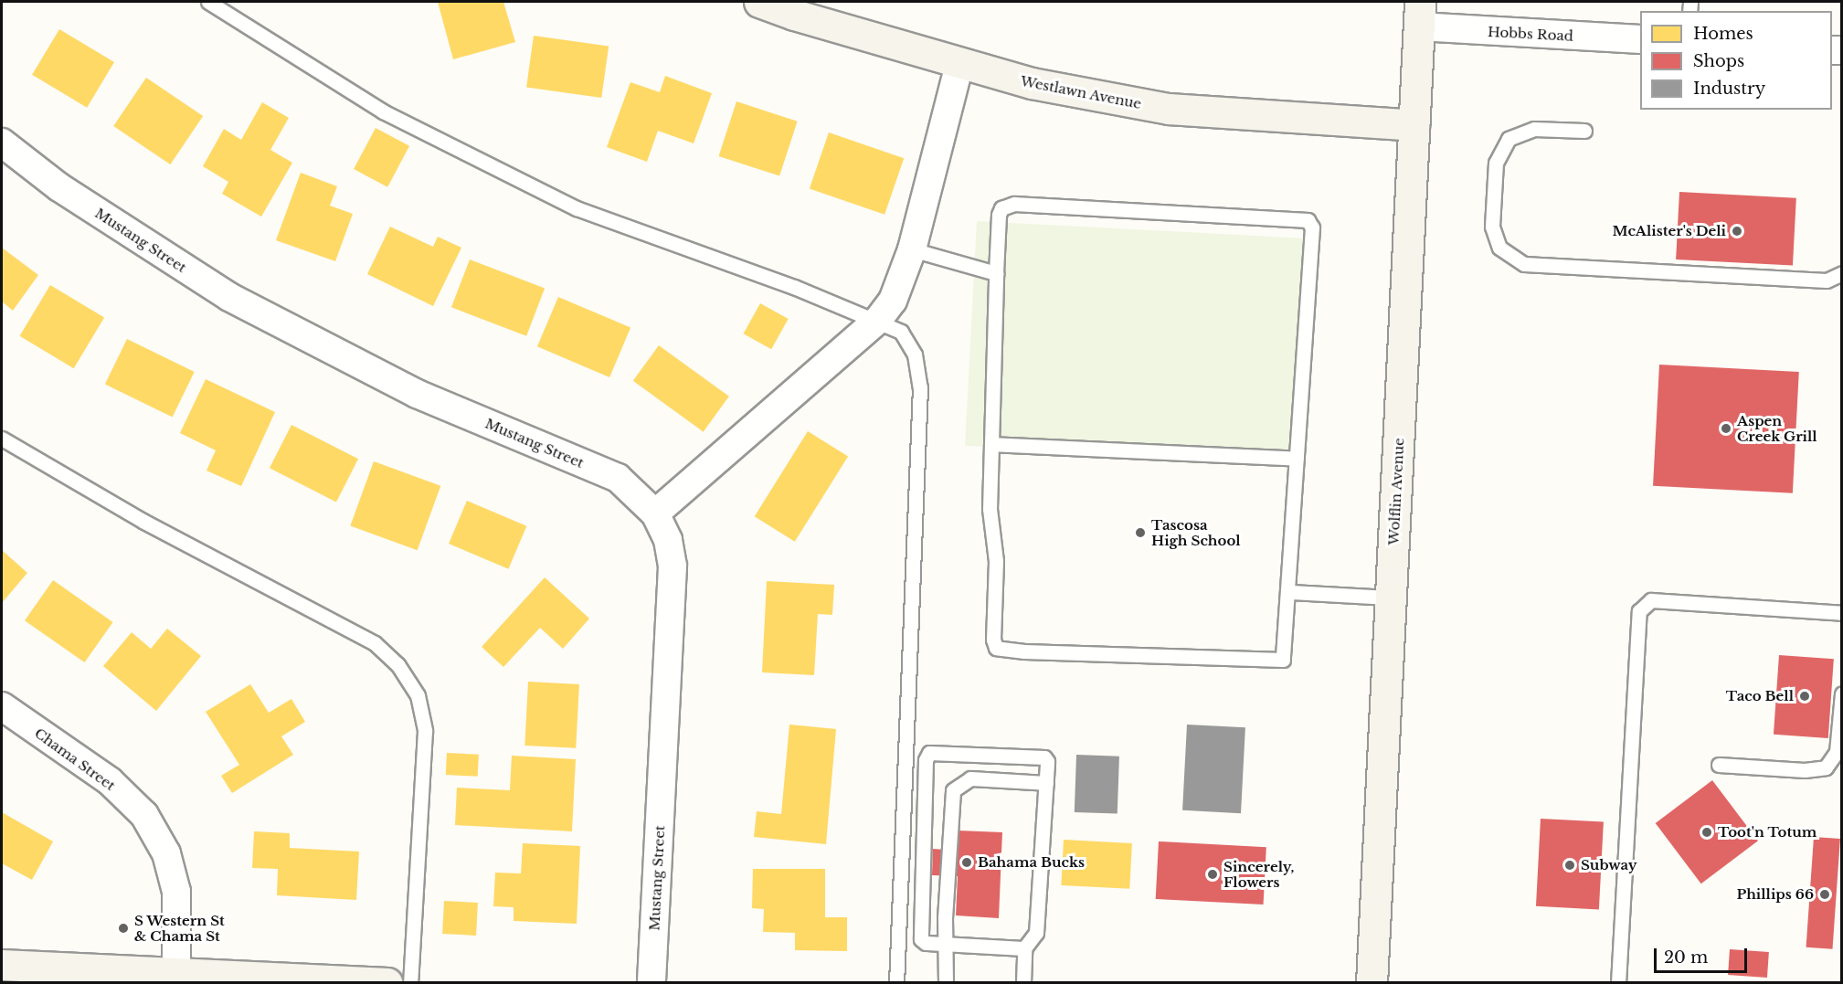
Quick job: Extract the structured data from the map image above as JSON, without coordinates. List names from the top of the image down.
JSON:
{
  "streets": {
    "main road": ["Westlawn Avenue", "Wolflin Avenue"],
    "street": ["Hobbs Road", "Mustang Street", "Chama Street"]
  },
  "crossings": [
    ["Hobbs Road", "Wolflin Avenue"],
    ["Westlawn Avenue", "Wolflin Avenue"]
  ],
  "places": [
    "McAlister's Deli",
    "Aspen Creek Grill",
    "Tascosa High School",
    "Taco Bell",
    "Toot'n Totum",
    "Bahama Bucks",
    "Subway",
    "Sincerely, Flowers",
    "Phillips 66",
    "S Western St & Chama St"
  ],
  "legend": ["Homes", "Shops", "Industry"],
  "scale_bar": "20 m"
}
